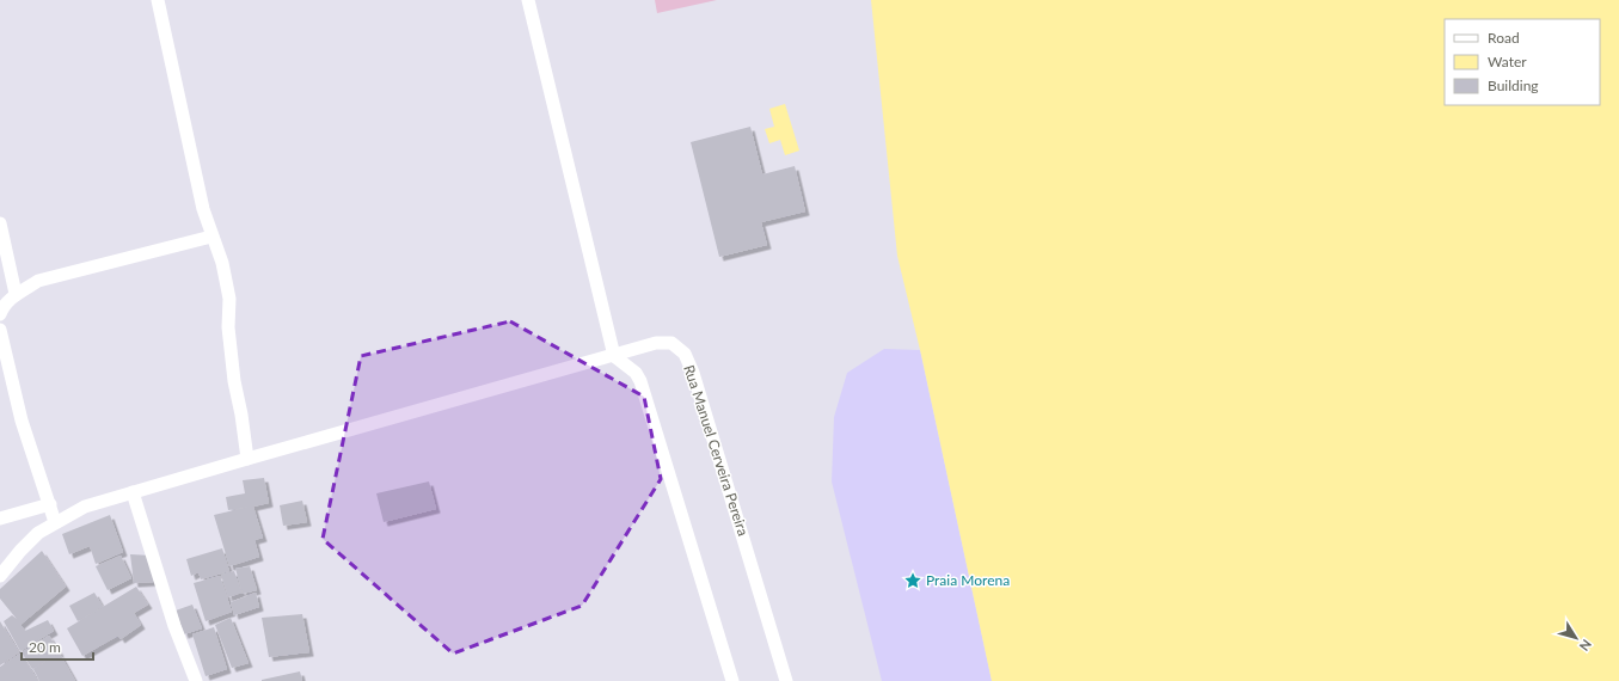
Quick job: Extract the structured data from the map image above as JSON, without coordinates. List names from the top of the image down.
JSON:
{
  "streets": {
    "street": ["Rua Manuel Cerveira Pereira"]
  },
  "places": {
    "place": ["Praia Morena"]
  },
  "legend": ["Road", "Water", "Building"],
  "scale_bar": "20 m",
  "north": "bottom right"
}
